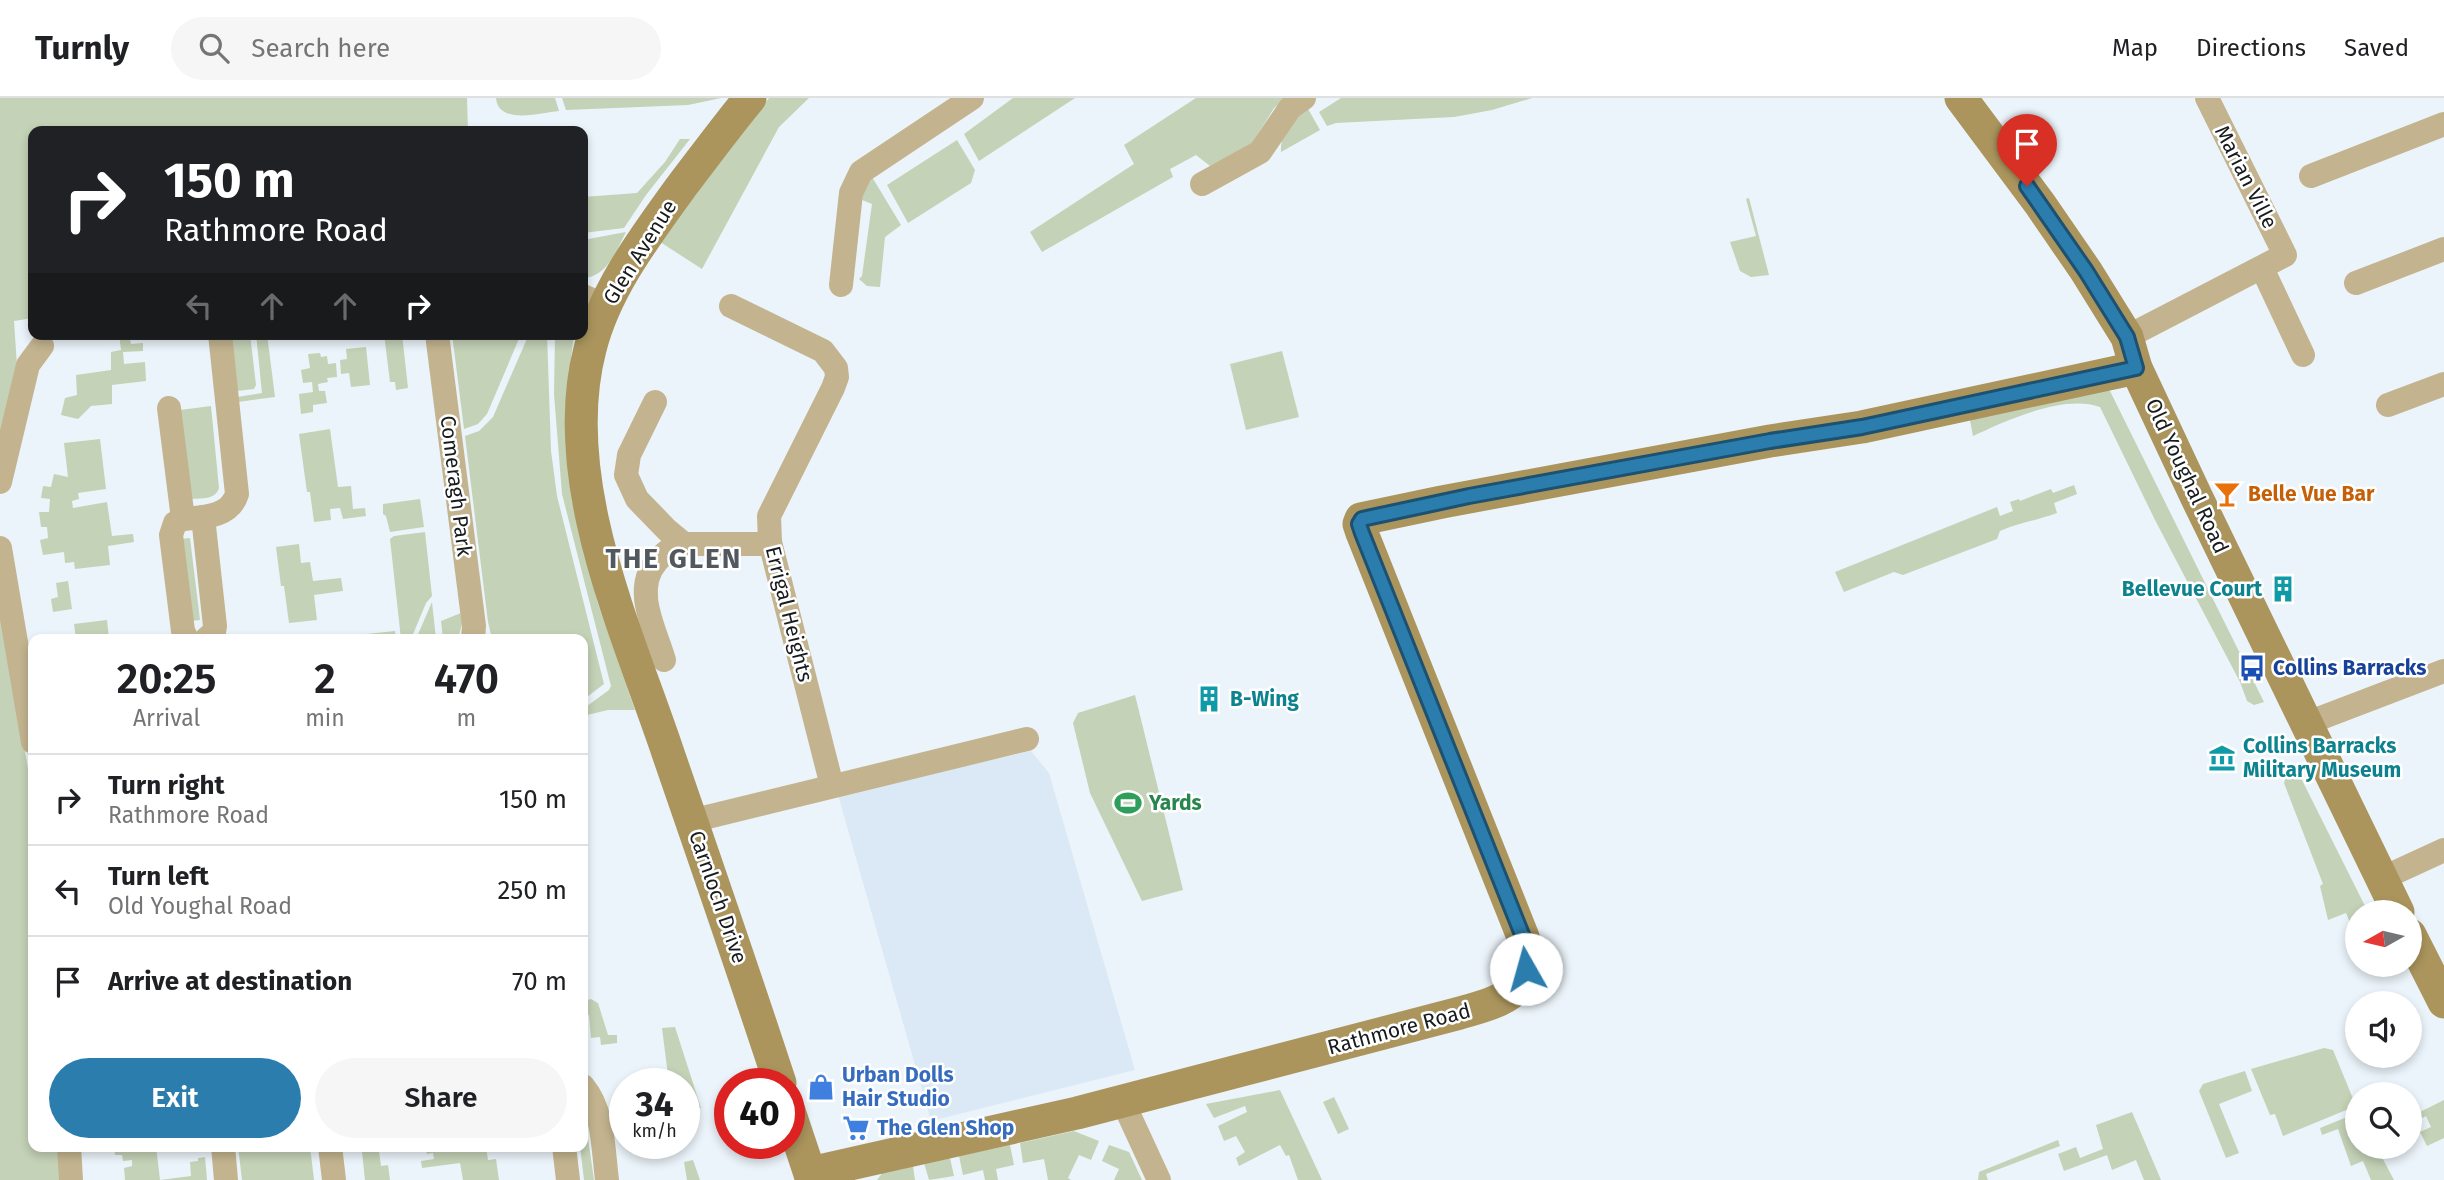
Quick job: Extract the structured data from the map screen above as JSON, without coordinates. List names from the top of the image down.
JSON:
{
  "streets": {
    "street": [
      "Marian Ville",
      "Glen Avenue",
      "Old Youghal Road",
      "Comeragh Park",
      "Errigal Heights",
      "Carnloch Drive",
      "Rathmore Road"
    ]
  },
  "crossings": [
    ["Glen Avenue", "Carnloch Drive"],
    ["Old Youghal Road", "Rathmore Road"]
  ],
  "districts": ["THE GLEN"],
  "places": {
    "bar": ["Belle Vue Bar"],
    "building": ["Bellevue Court", "B-Wing"],
    "bus stop": ["Collins Barracks"],
    "museum": ["Collins Barracks Military Museum"],
    "sports": ["Yards"],
    "shop": ["Urban Dolls Hair Studio"],
    "supermarket": ["The Glen Shop"]
  },
  "north": "left",
  "page": {
    "header": "Turnly",
    "search": "Search here",
    "nav": ["Map", "Directions", "Saved"],
    "turn": ["150 m", "Rathmore Road"],
    "eta": [
      "20:25",
      "Arrival",
      "2",
      "min",
      "470",
      "m"
    ],
    "list": [
      {
        "name": "Turn right",
        "note": "Rathmore Road",
        "value": "150 m"
      },
      {
        "name": "Turn left",
        "note": "Old Youghal Road",
        "value": "250 m"
      },
      {
        "name": "Arrive at destination",
        "value": "70 m"
      }
    ],
    "buttons": ["Exit", "Share"],
    "speed": "34 km/h",
    "limit": "40"
  }
}
